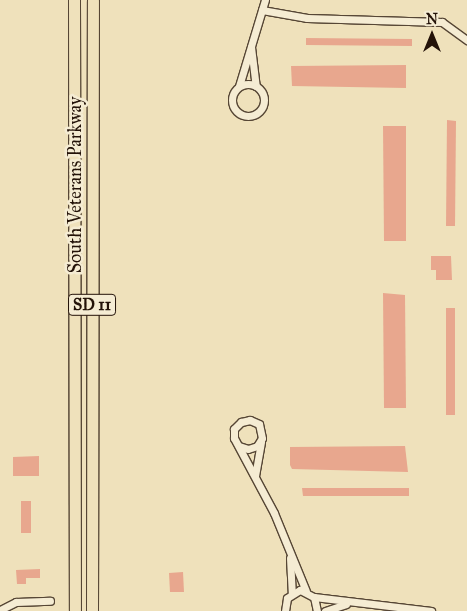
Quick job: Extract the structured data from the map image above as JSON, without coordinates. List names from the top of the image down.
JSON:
{
  "streets": {
    "highway": ["South Veterans Parkway", "SD 11"]
  },
  "north": "top"
}
